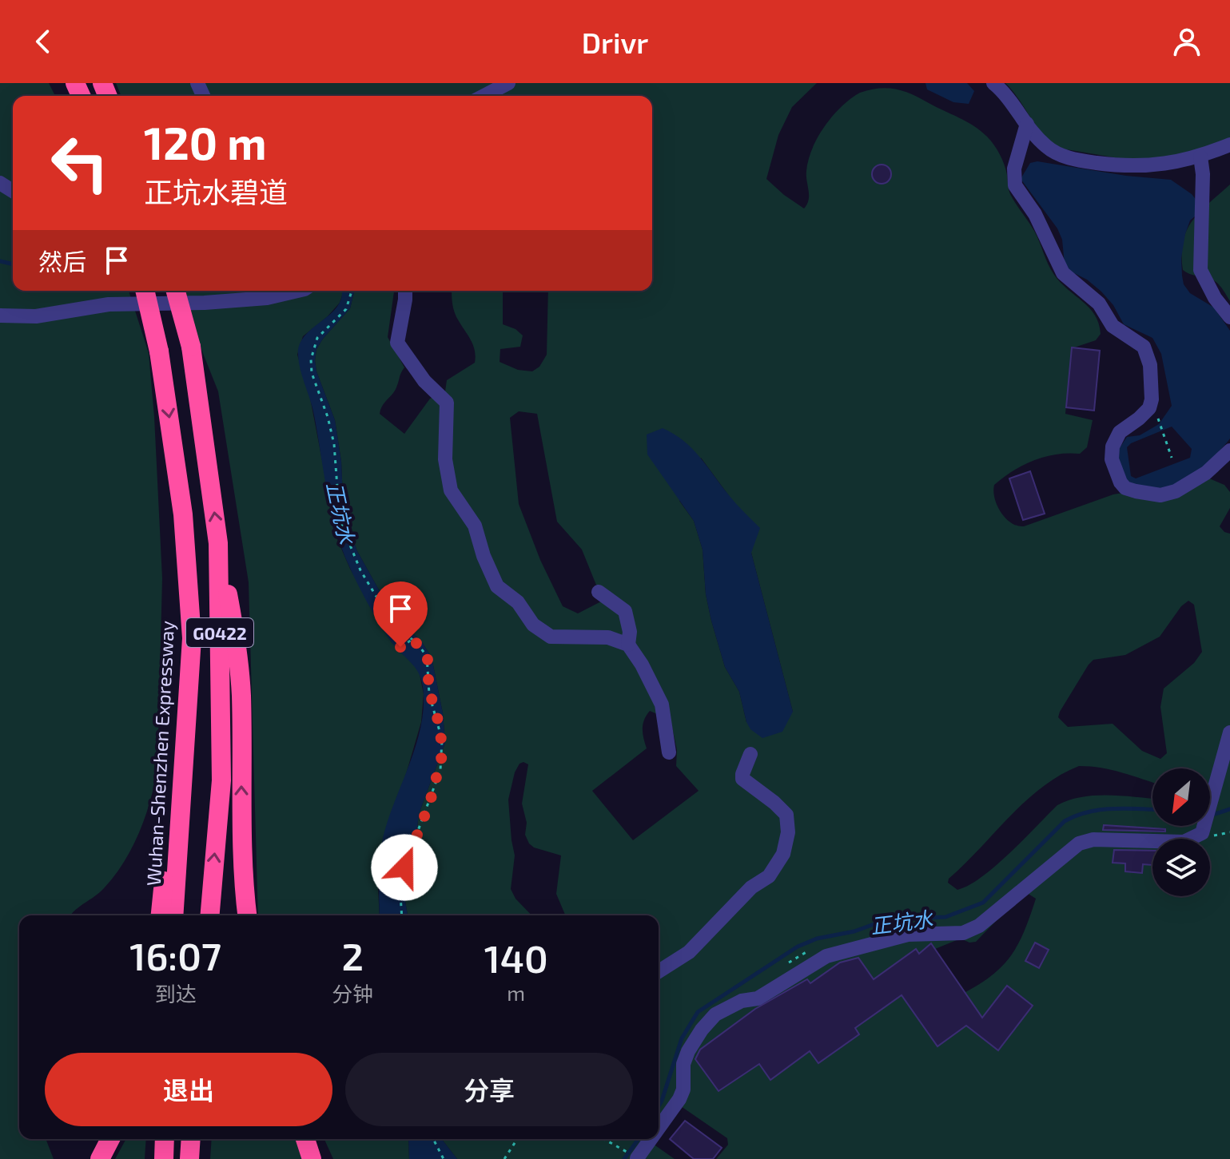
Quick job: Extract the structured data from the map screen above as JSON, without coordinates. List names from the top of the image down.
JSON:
{
  "streets": {
    "highway": ["G0422", "Wuhan-Shenzhen Expressway"]
  },
  "water": ["正坑水"],
  "north": "bottom left",
  "page": {
    "header": "Drivr",
    "turn": ["120 m", "正坑水碧道"],
    "then": "然后",
    "eta": [
      "16:07",
      "到达",
      "2",
      "分钟",
      "140",
      "m"
    ],
    "buttons": ["退出", "分享"]
  }
}
